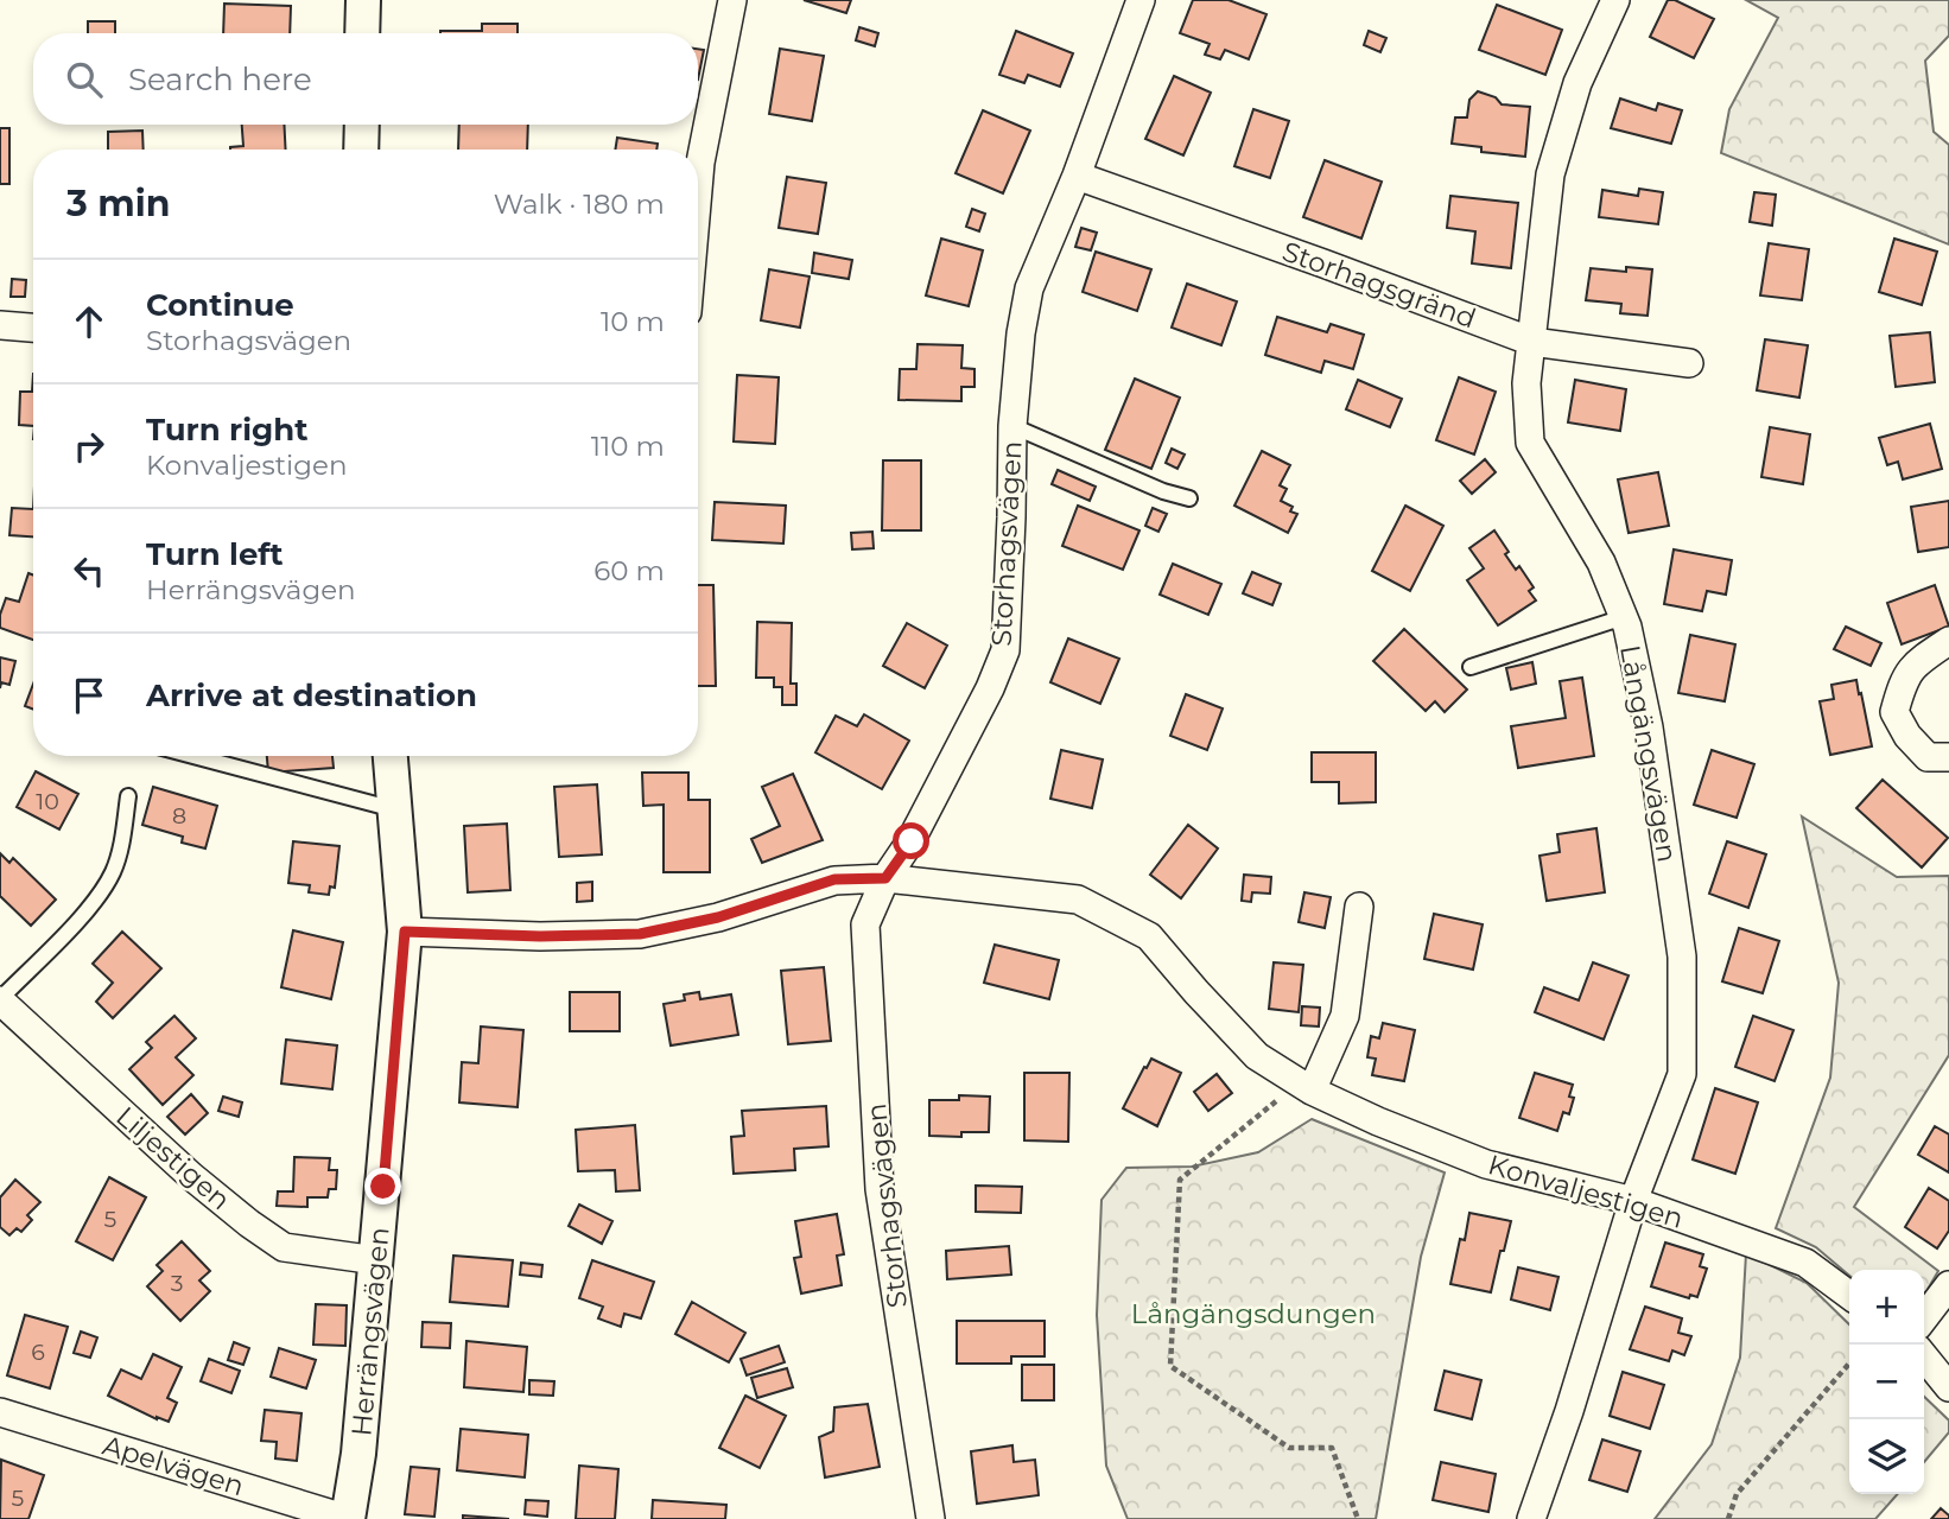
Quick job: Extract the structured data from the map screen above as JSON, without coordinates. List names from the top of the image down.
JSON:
{
  "streets": {
    "street": [
      "Storhagsgränd",
      "Storhagsvägen",
      "Långängsvägen",
      "Liljestigen",
      "Konvaljestigen",
      "Herrängsvägen",
      "Apelvägen"
    ]
  },
  "crossings": [
    ["Storhagsgränd", "Storhagsvägen"],
    ["Storhagsgränd", "Långängsvägen"],
    ["Storhagsvägen", "Konvaljestigen"],
    ["Långängsvägen", "Konvaljestigen"],
    ["Liljestigen", "Herrängsvägen"],
    ["Konvaljestigen", "Herrängsvägen"],
    ["Herrängsvägen", "Apelvägen"]
  ],
  "parks": ["Långängsdungen"],
  "house_numbers": [
    "10",
    "8",
    "5",
    "3",
    "6",
    "5"
  ],
  "page": {
    "search": "Search here",
    "heading": ["3 min", "Walk · 180 m"],
    "list": [
      ["Continue", "Storhagsvägen", "10 m"],
      ["Turn right", "Konvaljestigen", "110 m"],
      ["Turn left", "Herrängsvägen", "60 m"],
      "Arrive at destination"
    ],
    "map_buttons": ["+", "−"]
  }
}
